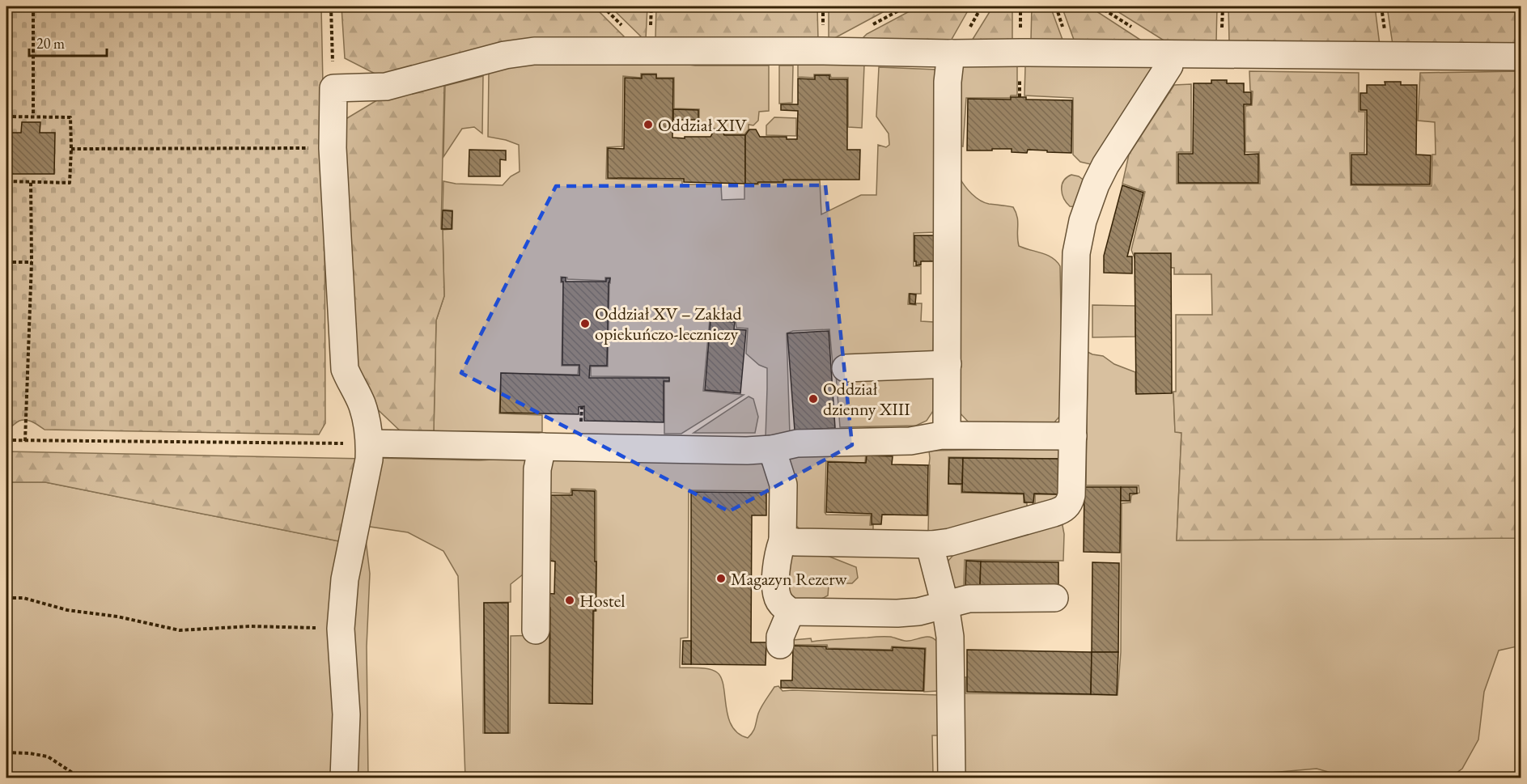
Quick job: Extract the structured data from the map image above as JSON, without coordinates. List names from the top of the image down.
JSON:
{
  "places": [
    "Oddział XIV",
    "Oddział XV – Zakład opiekuńczo-leczniczy",
    "Oddział dzienny XIII",
    "Magazyn Rezerw",
    "Hostel"
  ],
  "scale_bar": "20 m"
}
